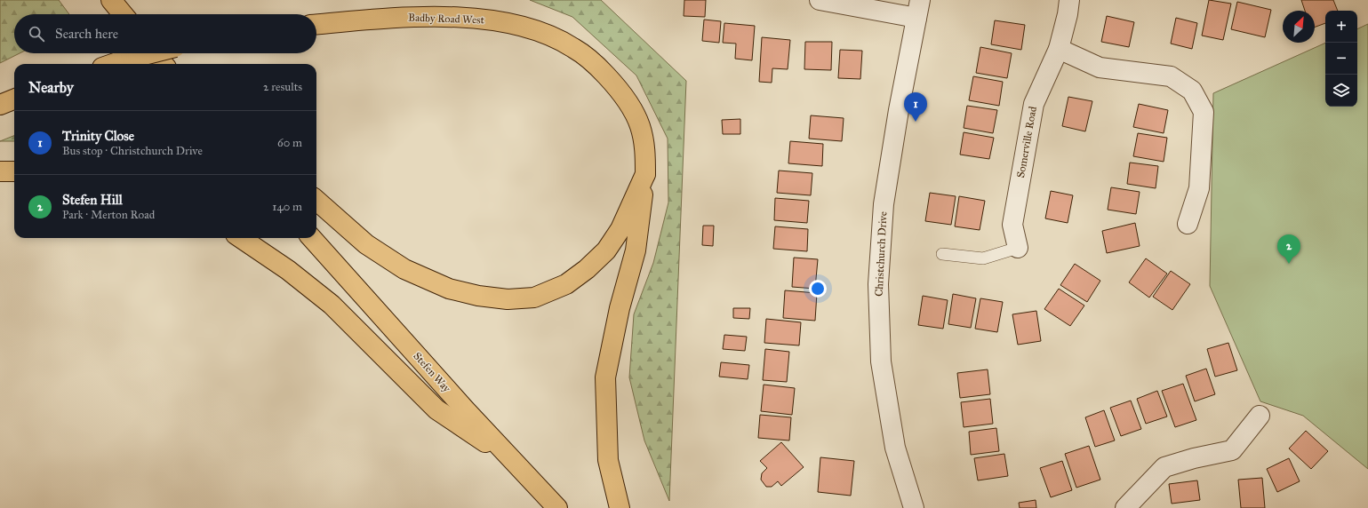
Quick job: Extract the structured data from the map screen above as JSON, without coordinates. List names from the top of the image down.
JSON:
{
  "streets": {
    "main road": ["Badby Road West", "Stefen Way"],
    "street": ["Somerville Road", "Christchurch Drive"]
  },
  "north": "top right",
  "page": {
    "map_buttons": ["+", "−"],
    "search": "Search here",
    "heading": ["Nearby", "2 results"],
    "pins": ["1", "2"],
    "list": [
      {
        "mark": "1",
        "name": "Trinity Close",
        "note": "Bus stop · Christchurch Drive",
        "value": "60 m"
      },
      {
        "mark": "2",
        "name": "Stefen Hill",
        "note": "Park · Merton Road",
        "value": "140 m"
      }
    ]
  }
}
